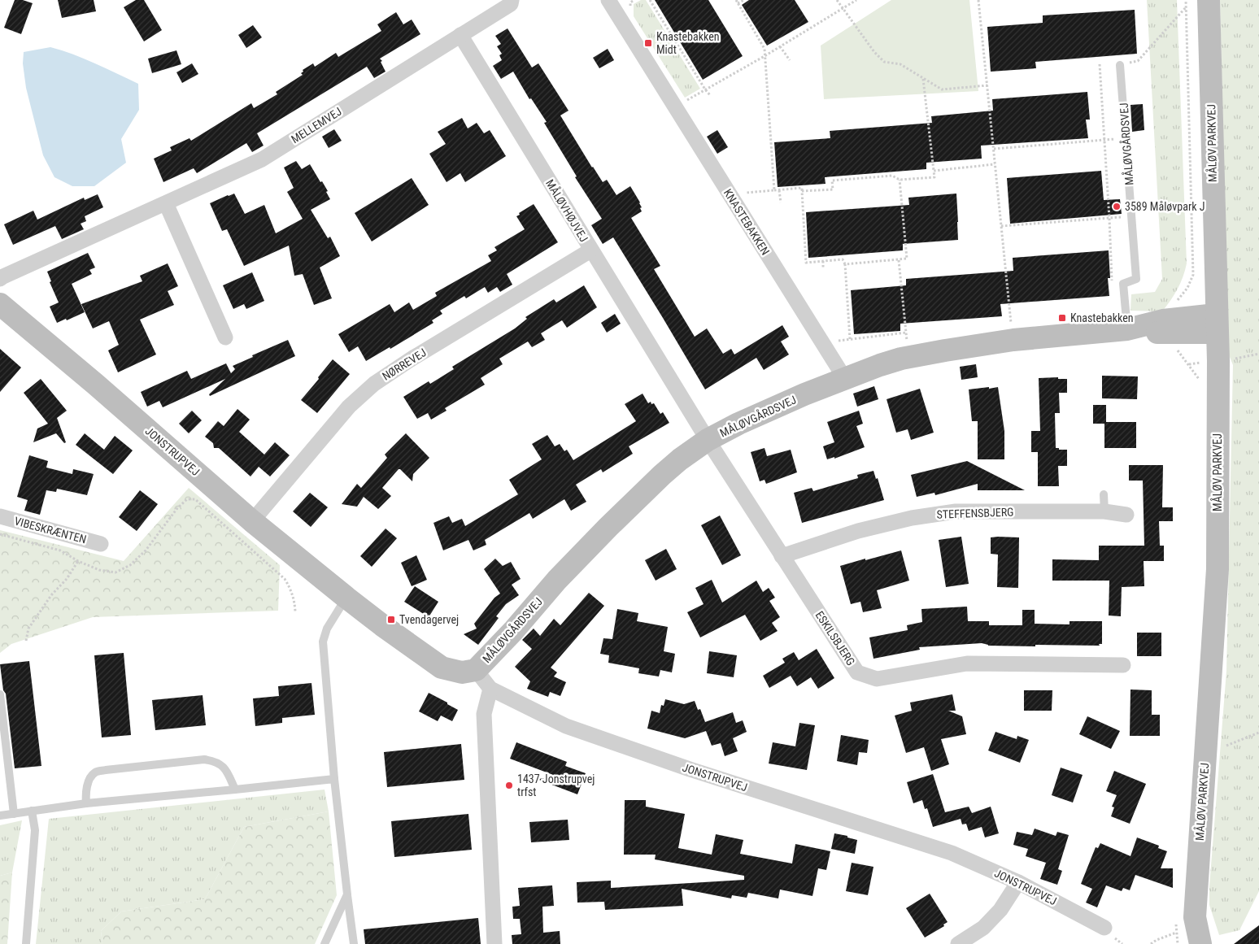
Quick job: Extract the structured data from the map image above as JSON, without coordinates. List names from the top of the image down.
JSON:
{
  "streets": {
    "street": [
      "MELLEMVEJ",
      "MÅLØV PARKVEJ",
      "MÅLØVGÅRDSVEJ",
      "MÅLØVHØJVEJ",
      "KNASTEBAKKEN",
      "NØRREVEJ",
      "JONSTRUPVEJ",
      "STEFFENSBJERG",
      "VIBESKRÆNTEN",
      "ESKILSBJERG"
    ]
  },
  "crossings": [
    ["MELLEMVEJ", "MÅLØVHØJVEJ"],
    ["MÅLØV PARKVEJ", "MÅLØVGÅRDSVEJ"],
    ["MÅLØVGÅRDSVEJ", "MÅLØVHØJVEJ"],
    ["MÅLØVGÅRDSVEJ", "KNASTEBAKKEN"],
    ["MÅLØVGÅRDSVEJ", "JONSTRUPVEJ"],
    ["MÅLØVGÅRDSVEJ", "ESKILSBJERG"],
    ["MÅLØVHØJVEJ", "NØRREVEJ"],
    ["MÅLØVHØJVEJ", "ESKILSBJERG"],
    ["NØRREVEJ", "JONSTRUPVEJ"],
    ["STEFFENSBJERG", "ESKILSBJERG"]
  ],
  "places": {
    "transit": ["Knastebakken Midt", "Knastebakken", "Tvendagervej"],
    "other": ["3589 Måløvpark J", "1437 Jonstrupvej trfst"]
  }
}
